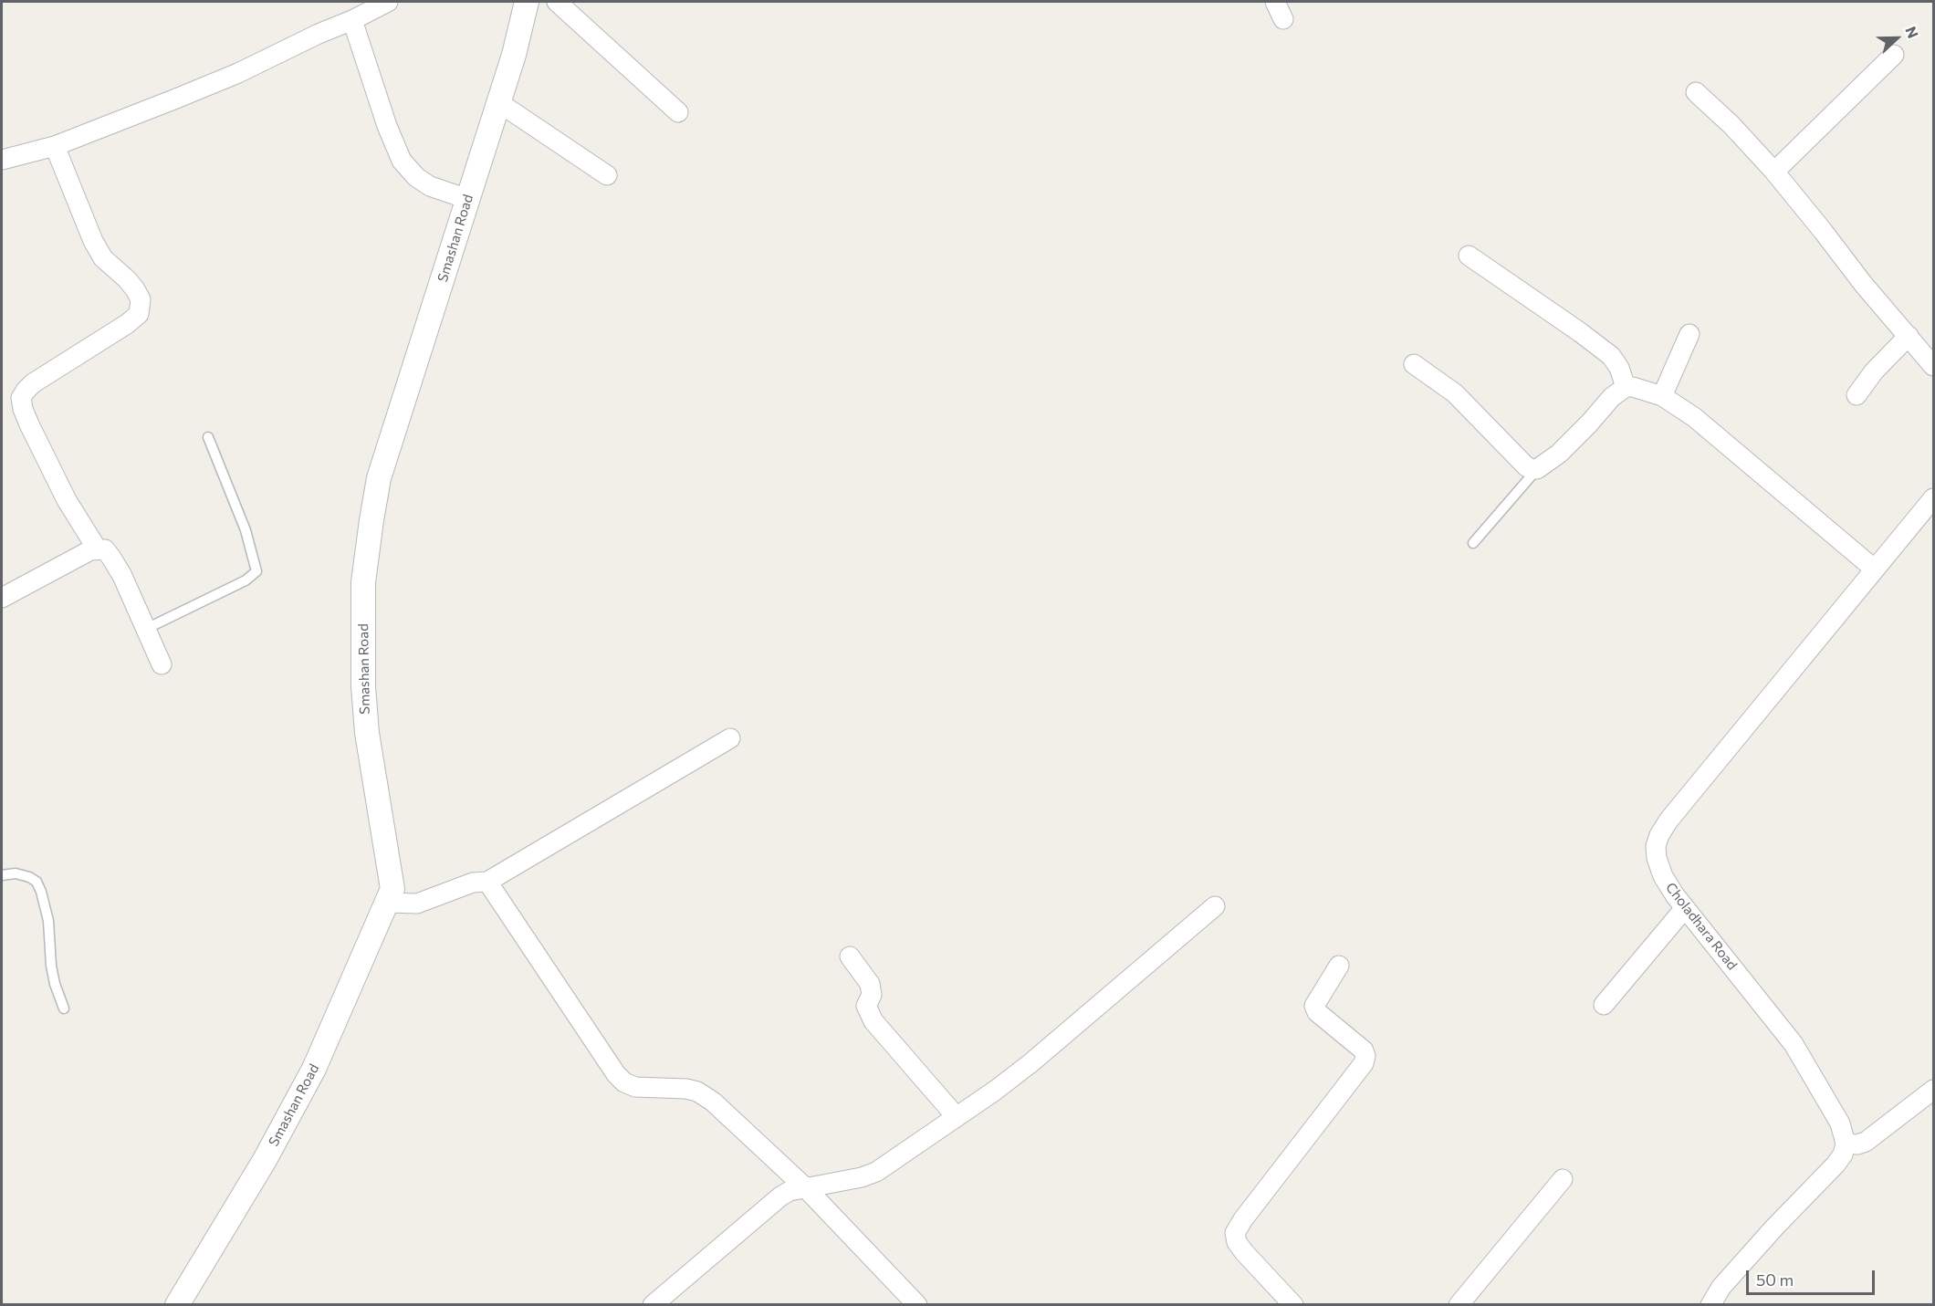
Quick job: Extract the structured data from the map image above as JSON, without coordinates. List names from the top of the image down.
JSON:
{
  "streets": {
    "street": ["Smashan Road", "Choladhara Road"]
  },
  "scale_bar": "50 m",
  "north": "right"
}
